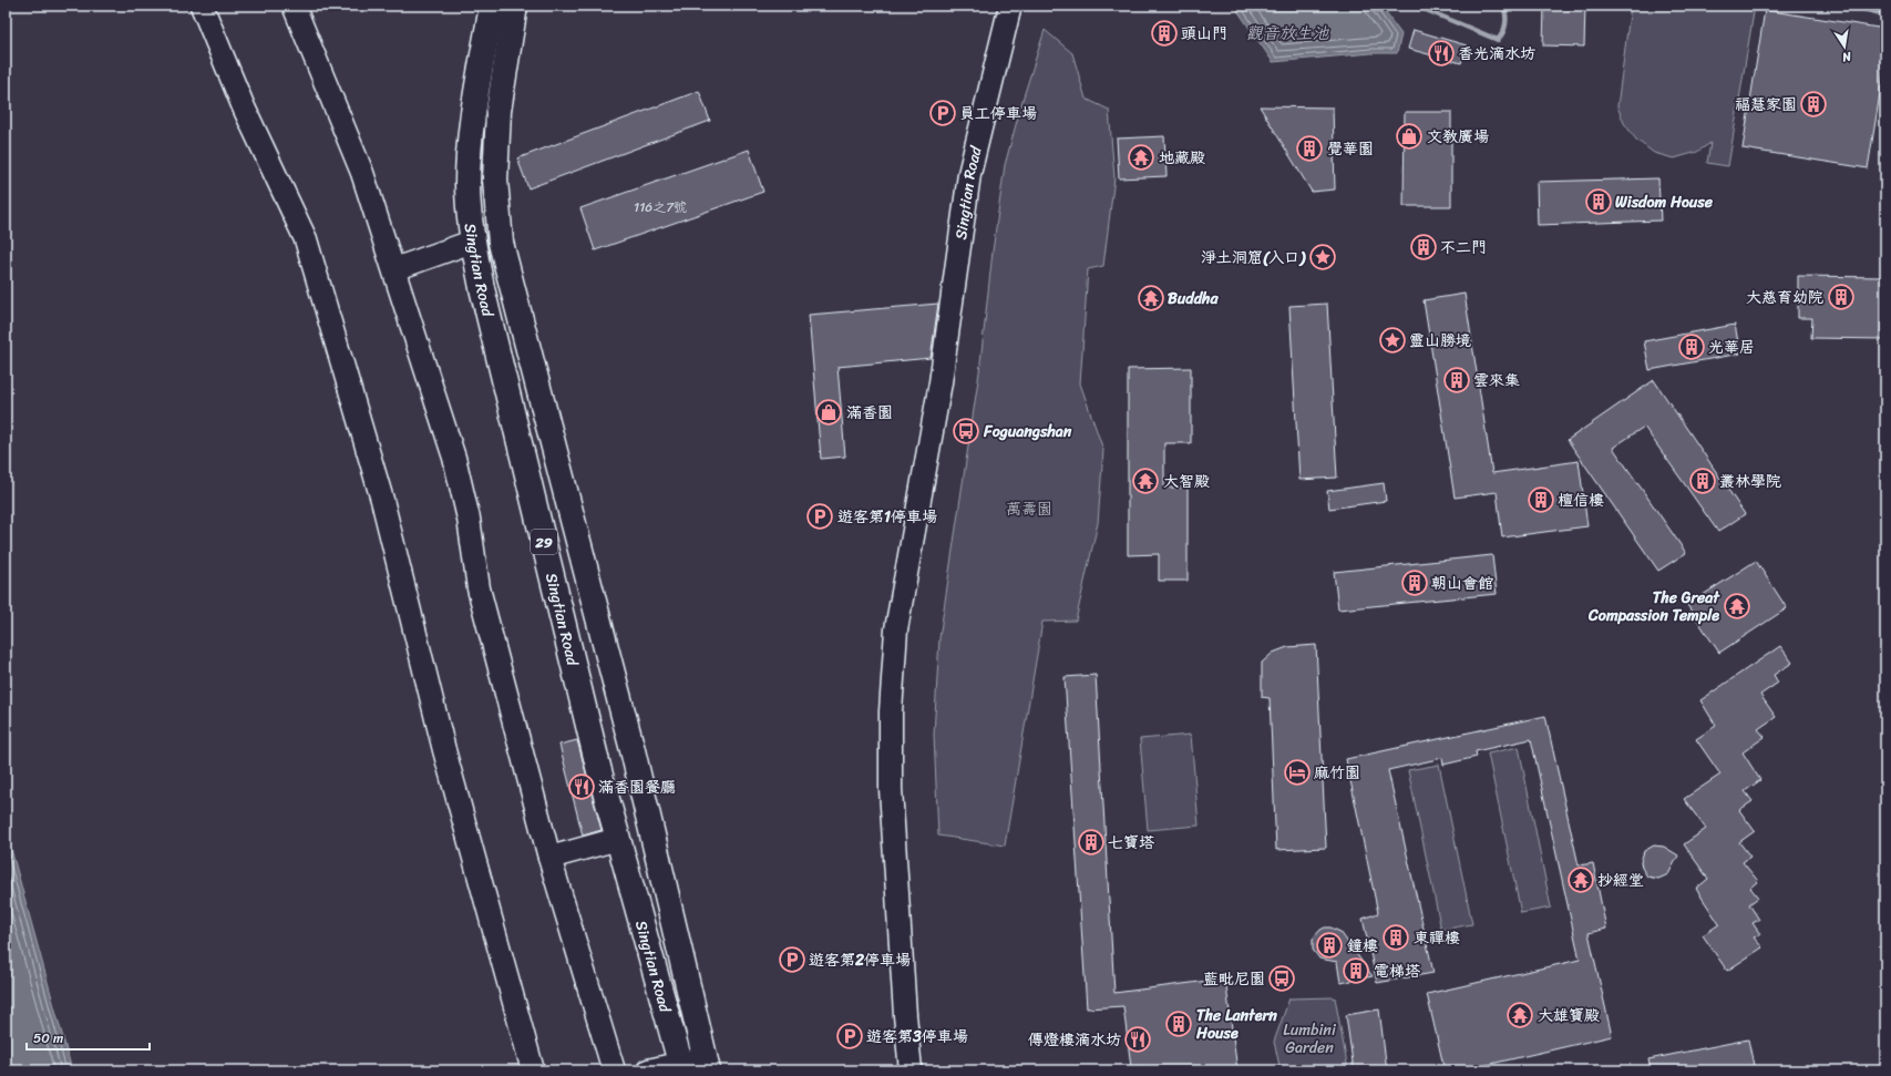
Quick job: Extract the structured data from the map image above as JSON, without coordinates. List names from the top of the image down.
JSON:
{
  "streets": {
    "main road": ["Singtian Road", "29"]
  },
  "water": ["觀音放生池"],
  "parks": ["萬壽園", "Lumbini Garden"],
  "places": {
    "building": [
      "頭山門",
      "福慧家園",
      "覺華園",
      "Wisdom House",
      "不二門",
      "大慈育幼院",
      "光華居",
      "雲來集",
      "叢林學院",
      "檀信樓",
      "朝山會館",
      "七寶塔",
      "東禪樓",
      "鐘樓",
      "電梯塔",
      "The Lantern House"
    ],
    "restaurant": ["香光滴水坊", "滿香園餐廳", "傳燈樓滴水坊"],
    "parking": [
      "員工停車場",
      "遊客第1停車場",
      "遊客第2停車場",
      "遊客第3停車場"
    ],
    "shop": ["文教廣場", "滿香園"],
    "temple": [
      "地藏殿",
      "Buddha",
      "大智殿",
      "The Great Compassion Temple",
      "抄經堂",
      "大雄寶殿"
    ],
    "place": ["淨土洞窟(入口)", "靈山勝境"],
    "bus stop": ["Foguangshan", "藍毗尼園"],
    "hotel": ["麻竹園"]
  },
  "house_numbers": ["116之7號"],
  "scale_bar": "50 m",
  "north": "bottom"
}
